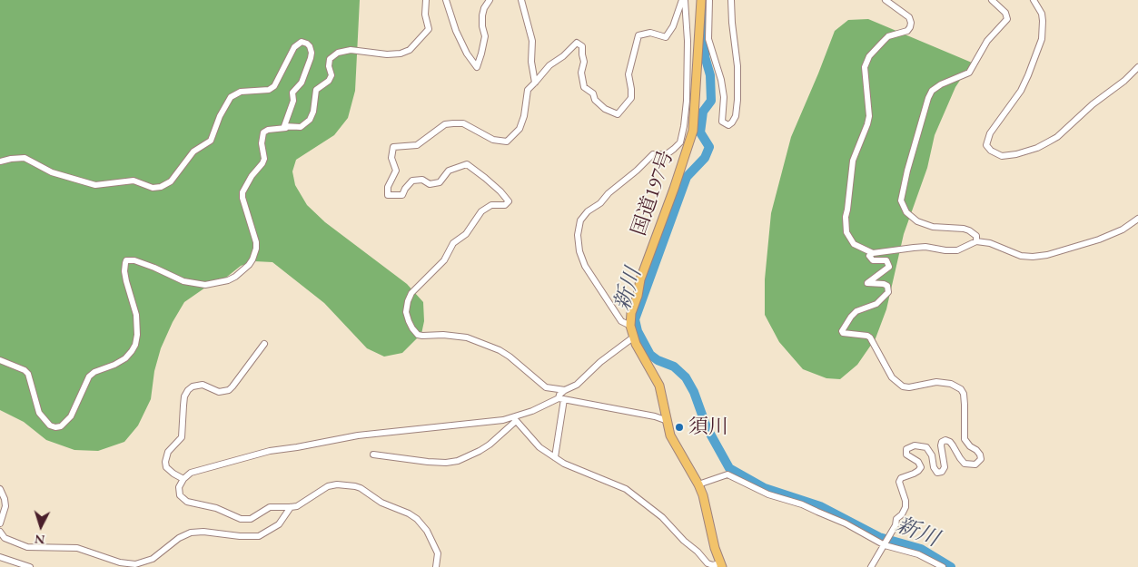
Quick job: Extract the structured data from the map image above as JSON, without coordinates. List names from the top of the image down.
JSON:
{
  "streets": {
    "highway": ["国道197号"]
  },
  "water": ["新川"],
  "places": ["須川"],
  "north": "bottom"
}
